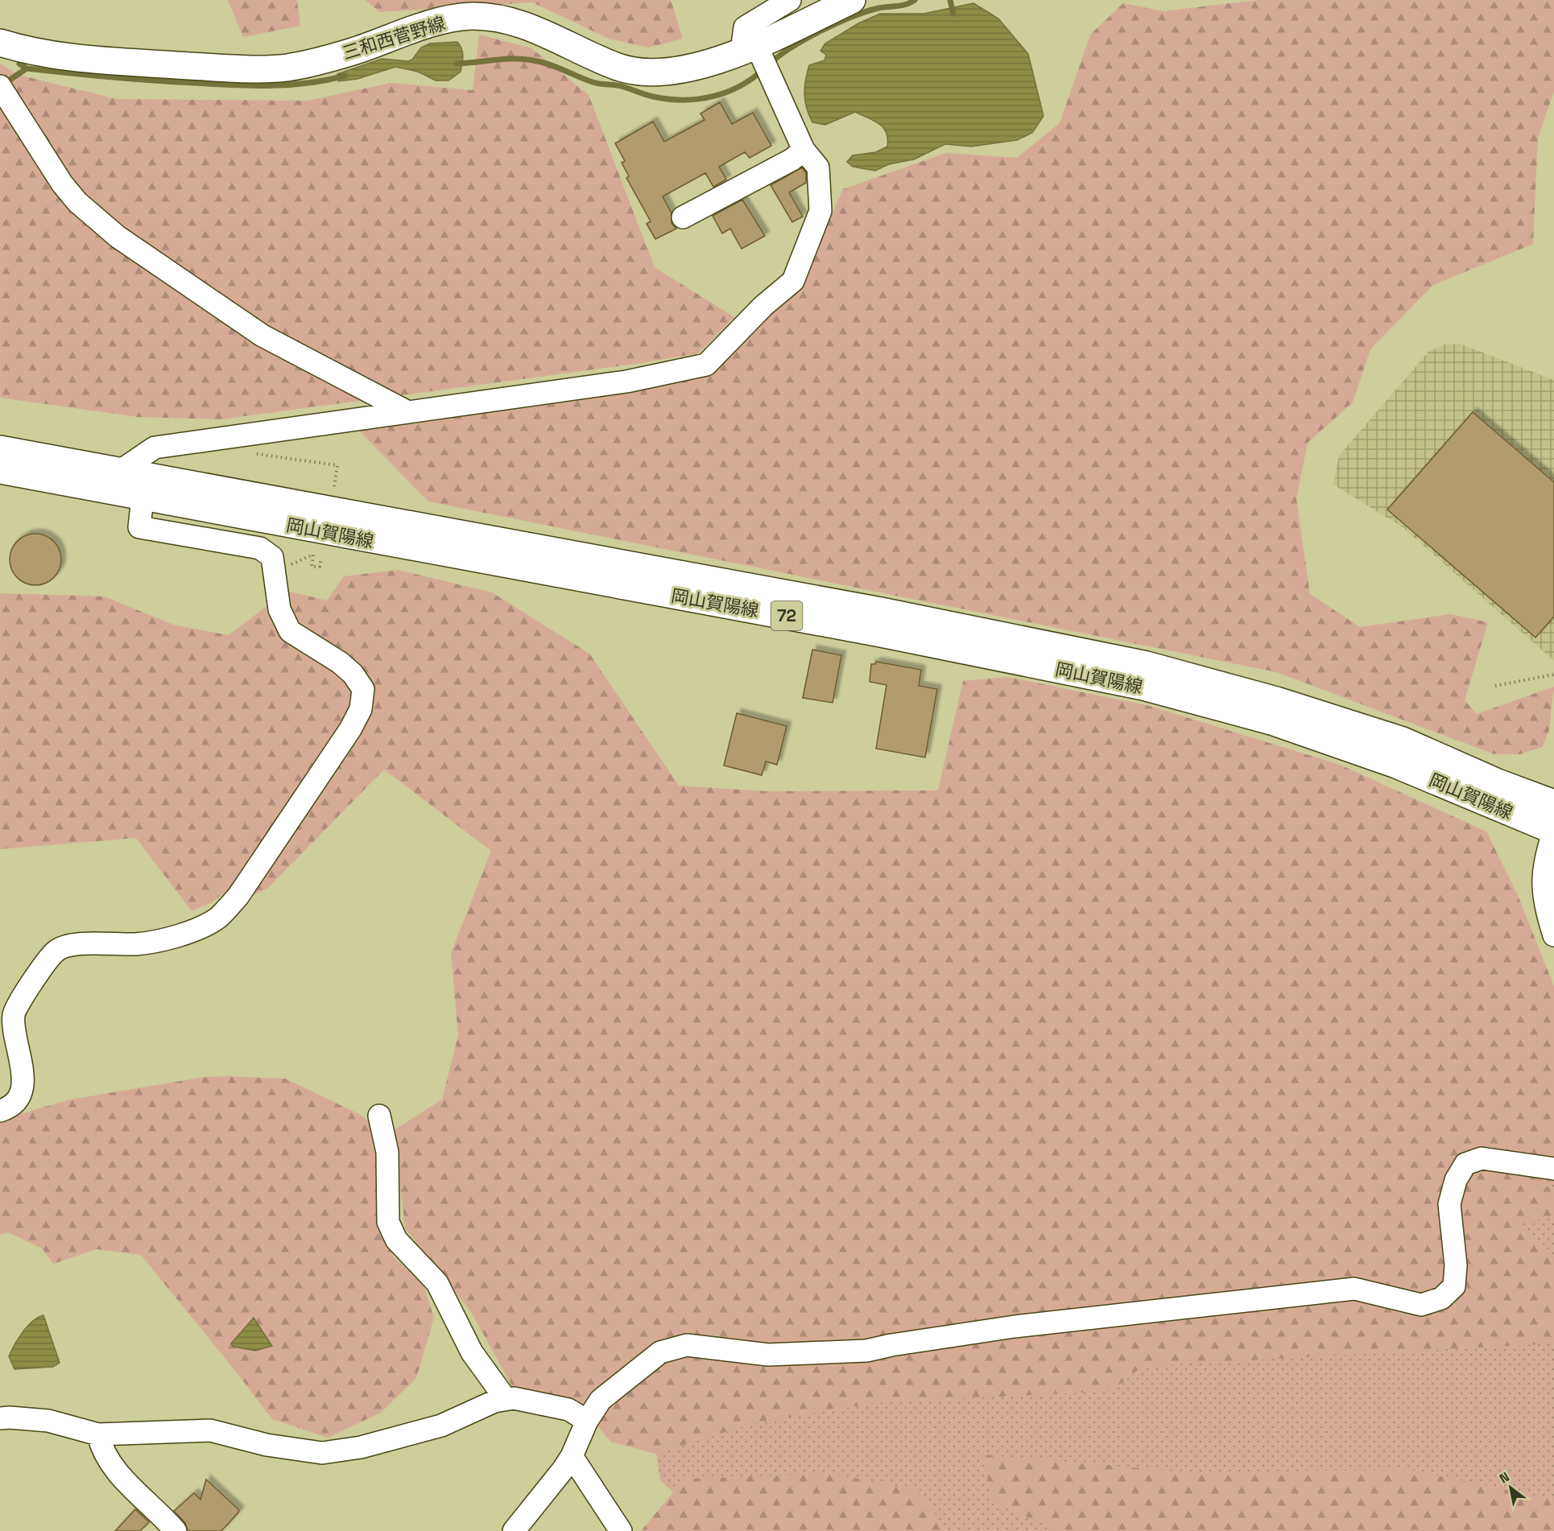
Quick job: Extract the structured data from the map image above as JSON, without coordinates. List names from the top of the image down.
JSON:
{
  "streets": {
    "main road": ["三和西菅野線", "岡山賀陽線", "72"]
  },
  "north": "top left"
}
